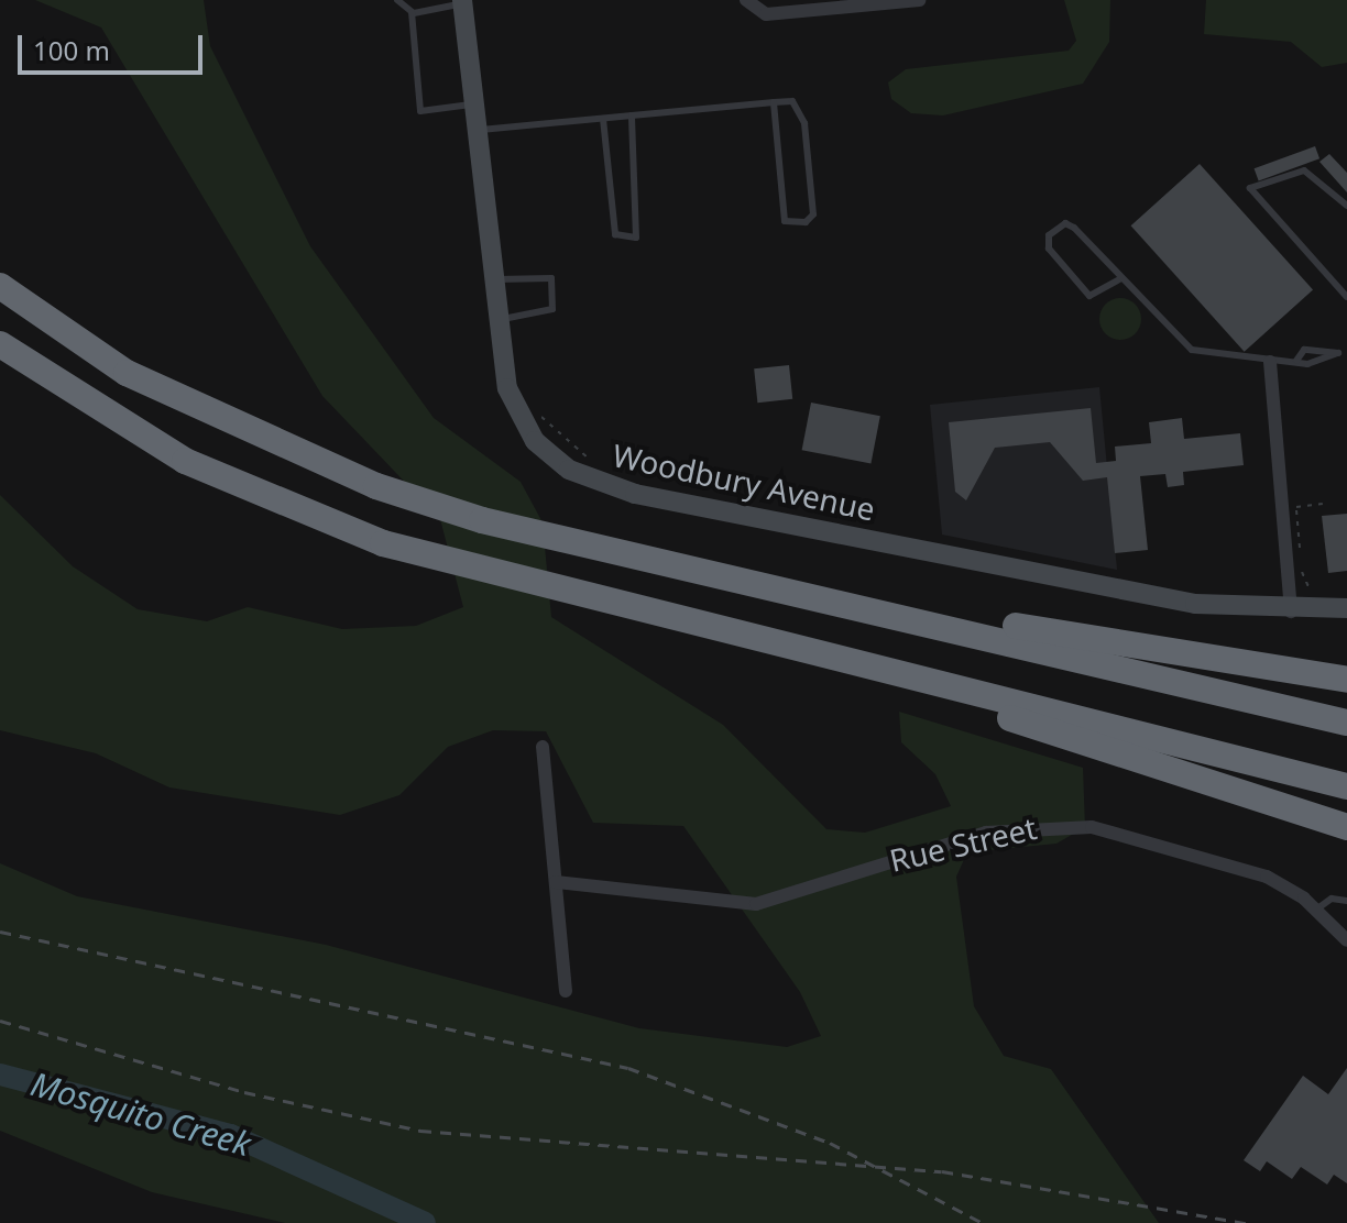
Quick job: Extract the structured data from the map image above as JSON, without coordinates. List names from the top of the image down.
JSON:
{
  "streets": {
    "main road": ["Woodbury Avenue"],
    "street": ["Rue Street"]
  },
  "water": ["Mosquito Creek"],
  "scale_bar": "100 m"
}
